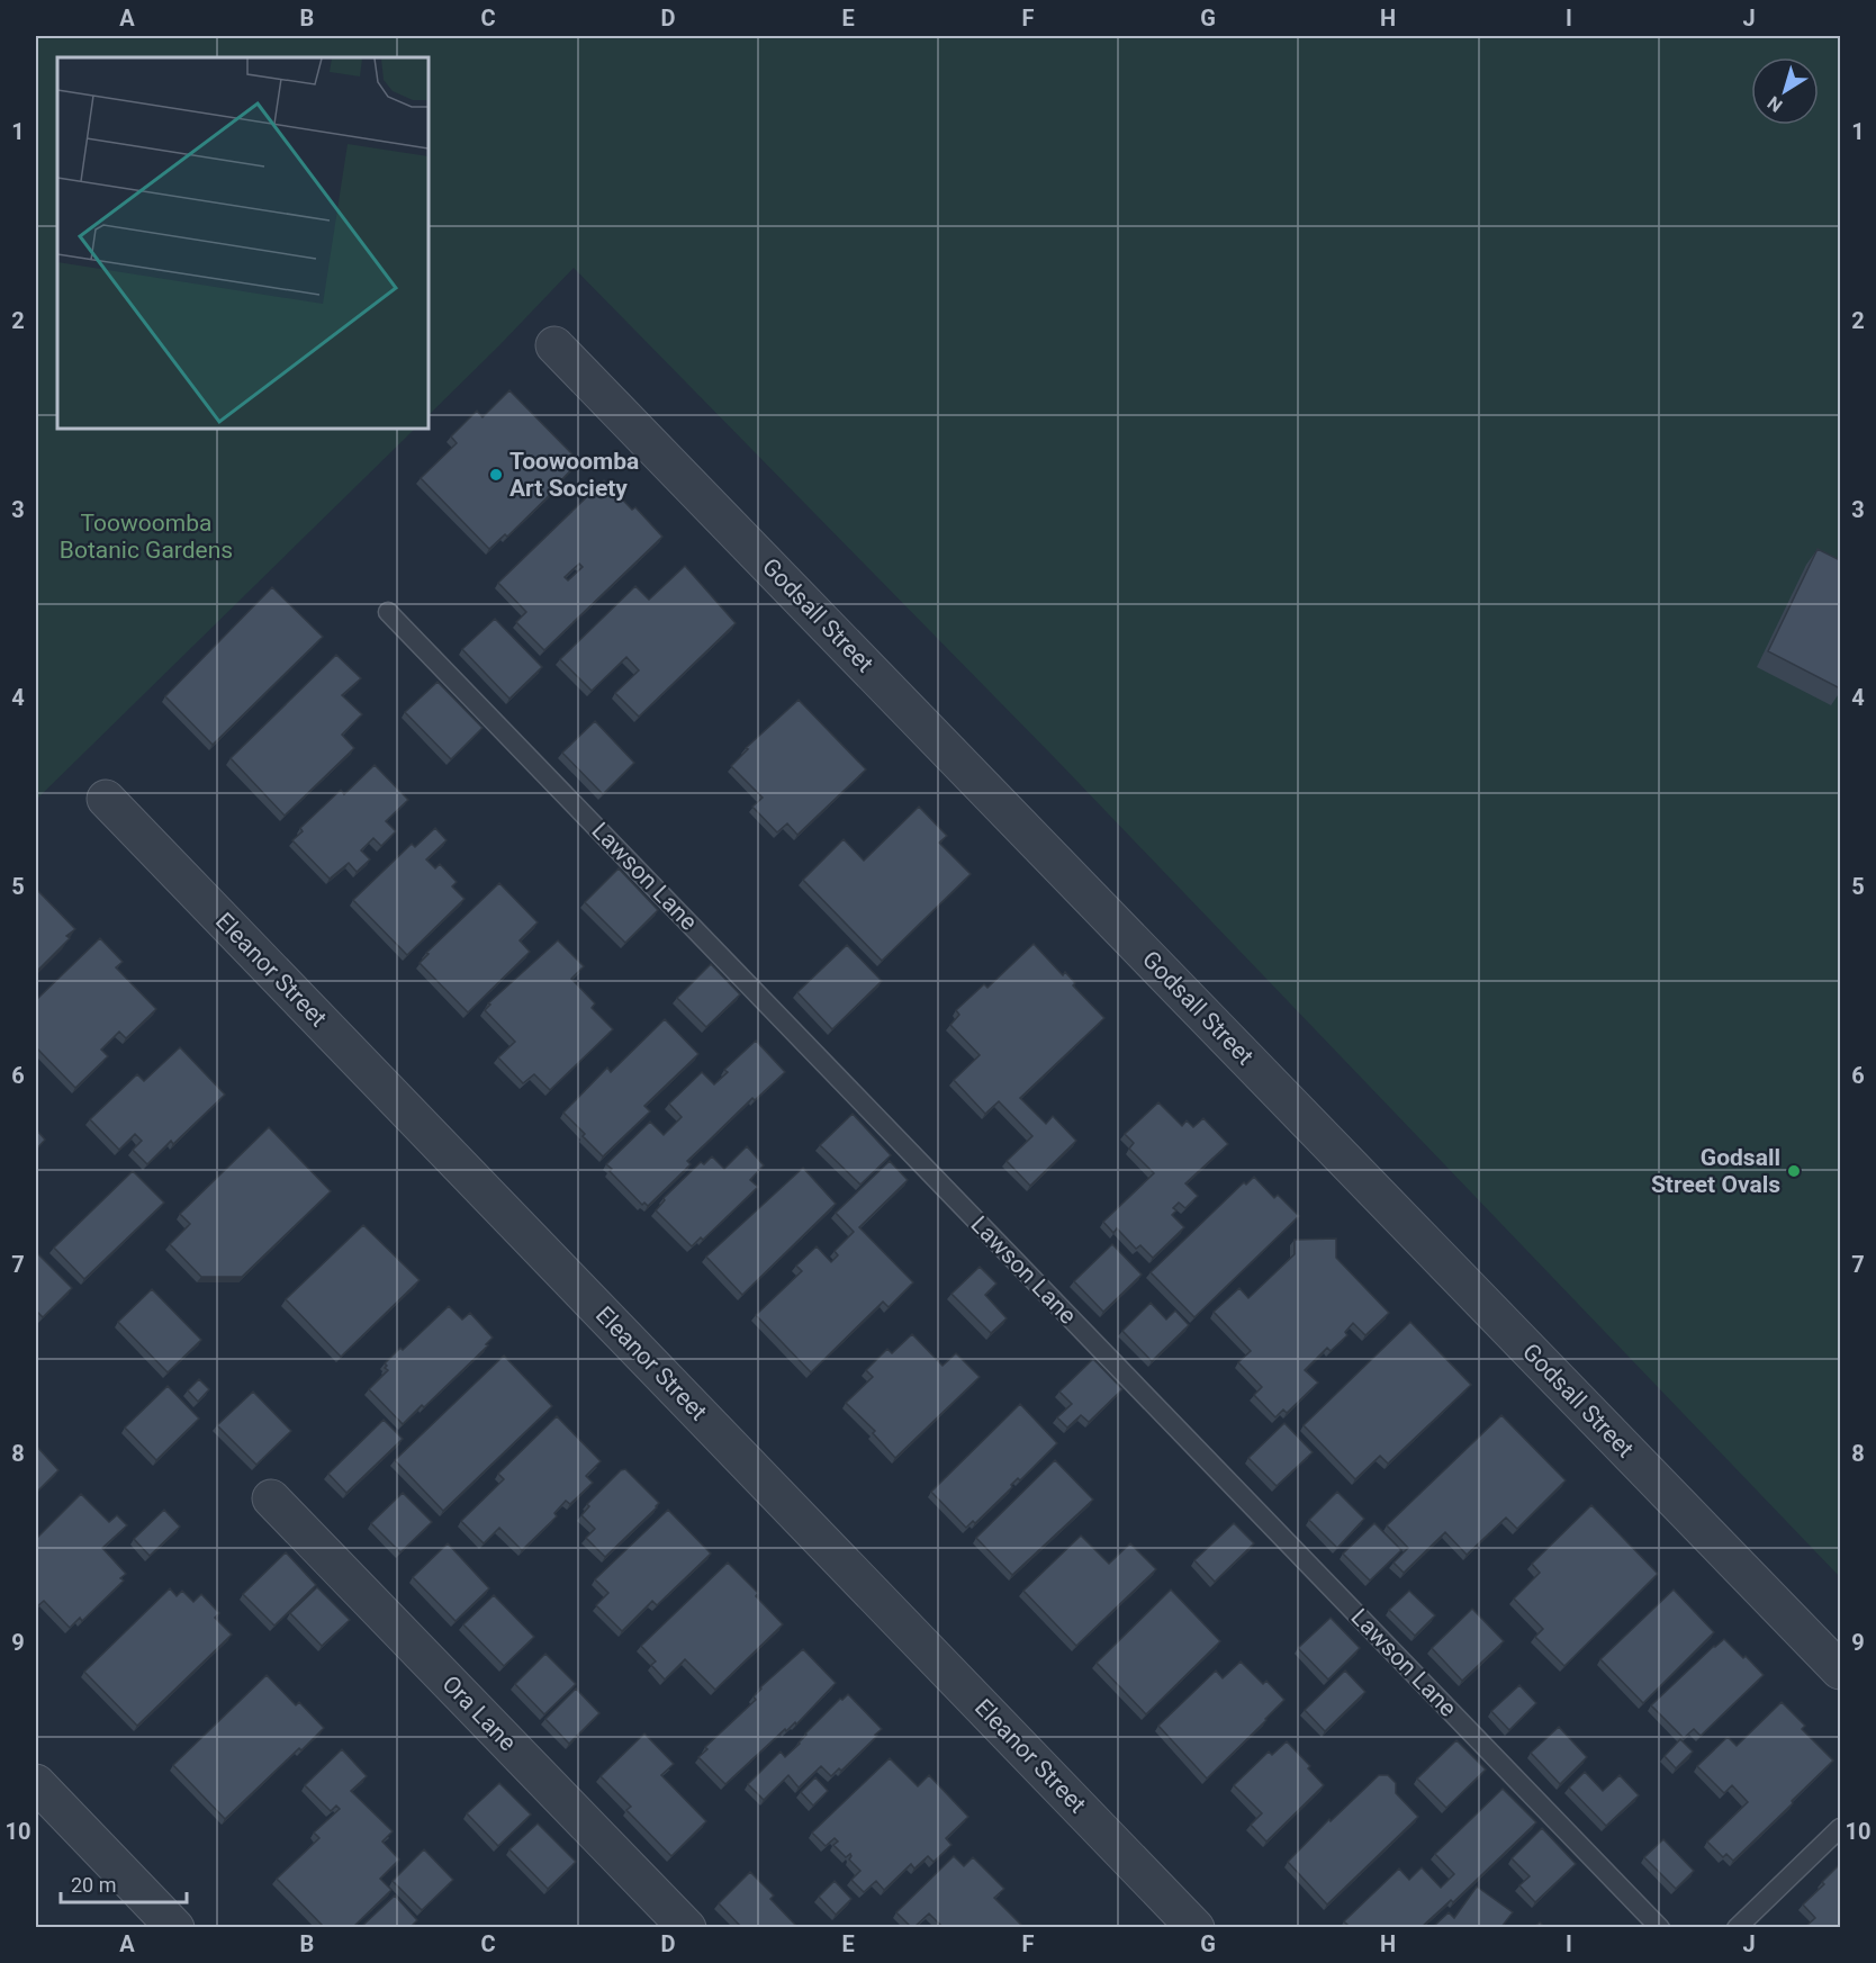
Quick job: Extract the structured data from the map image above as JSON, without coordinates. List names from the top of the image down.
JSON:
{
  "streets": {
    "street": ["Godsall Street", "Eleanor Street", "Ora Lane"],
    "lane": ["Lawson Lane"]
  },
  "parks": ["Toowoomba Botanic Gardens"],
  "places": ["Toowoomba Art Society", "Godsall Street Ovals"],
  "scale_bar": "20 m",
  "north": "bottom left",
  "grid": {
    "columns": [
      "A",
      "B",
      "C",
      "D",
      "E",
      "F",
      "G",
      "H",
      "I",
      "J"
    ],
    "rows": [
      "1",
      "2",
      "3",
      "4",
      "5",
      "6",
      "7",
      "8",
      "9",
      "10"
    ]
  }
}
